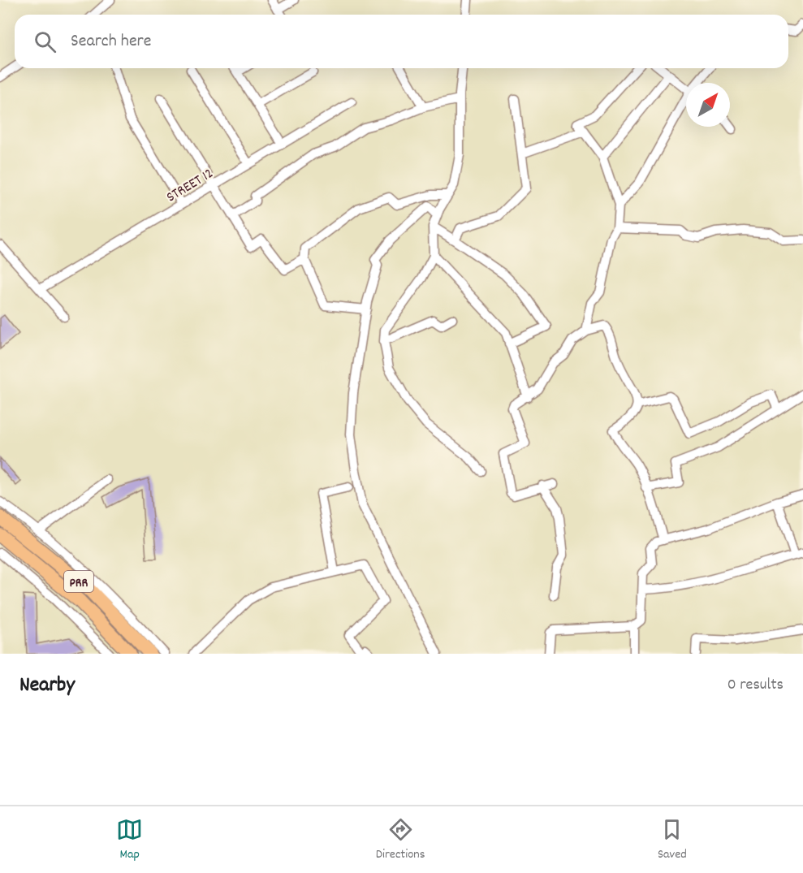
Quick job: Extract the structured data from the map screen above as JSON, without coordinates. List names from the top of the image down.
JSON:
{
  "streets": {
    "highway": ["PRR"],
    "street": ["STREET 12"]
  },
  "north": "top right",
  "page": {
    "search": "Search here",
    "heading": ["Nearby", "0 results"],
    "nav": ["Map", "Directions", "Saved"]
  }
}
